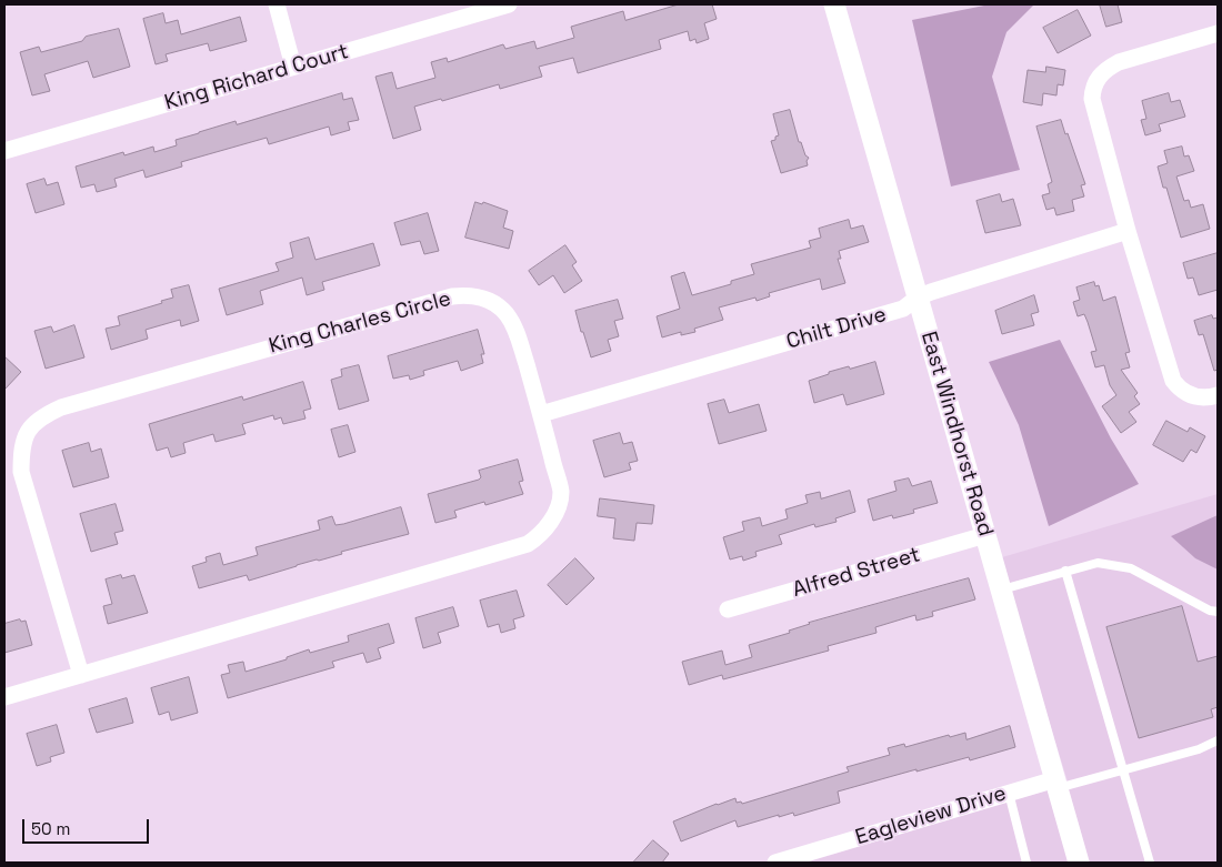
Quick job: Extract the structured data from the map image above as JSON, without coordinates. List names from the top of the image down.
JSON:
{
  "streets": {
    "street": [
      "King Richard Court",
      "King Charles Circle",
      "Chilt Drive",
      "East Windhorst Road",
      "Alfred Street",
      "Eagleview Drive"
    ]
  },
  "crossings": [
    ["King Charles Circle", "Chilt Drive"],
    ["Chilt Drive", "East Windhorst Road"],
    ["East Windhorst Road", "Alfred Street"],
    ["East Windhorst Road", "Eagleview Drive"]
  ],
  "scale_bar": "50 m"
}
